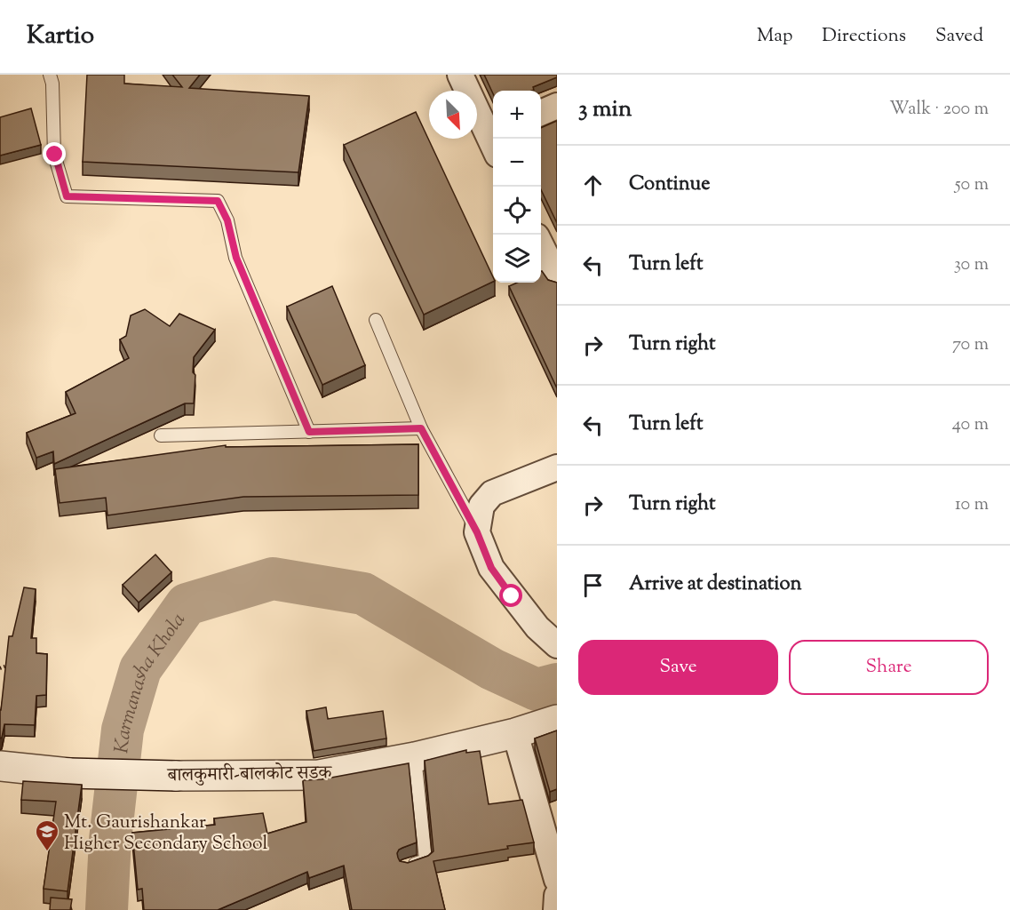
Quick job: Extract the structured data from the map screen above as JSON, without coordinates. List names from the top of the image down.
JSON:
{
  "streets": {
    "street": ["बालकुमारी-बालकोट सडक"]
  },
  "water": ["Karmanasha Khola"],
  "places": {
    "school or university": ["Mt. Gaurishankar Higher Secondary School"]
  },
  "north": "bottom right",
  "page": {
    "header": "Kartio",
    "nav": ["Map", "Directions", "Saved"],
    "heading": ["3 min", "Walk · 200 m"],
    "map_buttons": ["+", "−"],
    "list": [
      ["Continue", "50 m"],
      ["Turn left", "30 m"],
      ["Turn right", "70 m"],
      ["Turn left", "40 m"],
      ["Turn right", "10 m"],
      "Arrive at destination"
    ],
    "buttons": ["Save", "Share"]
  }
}
